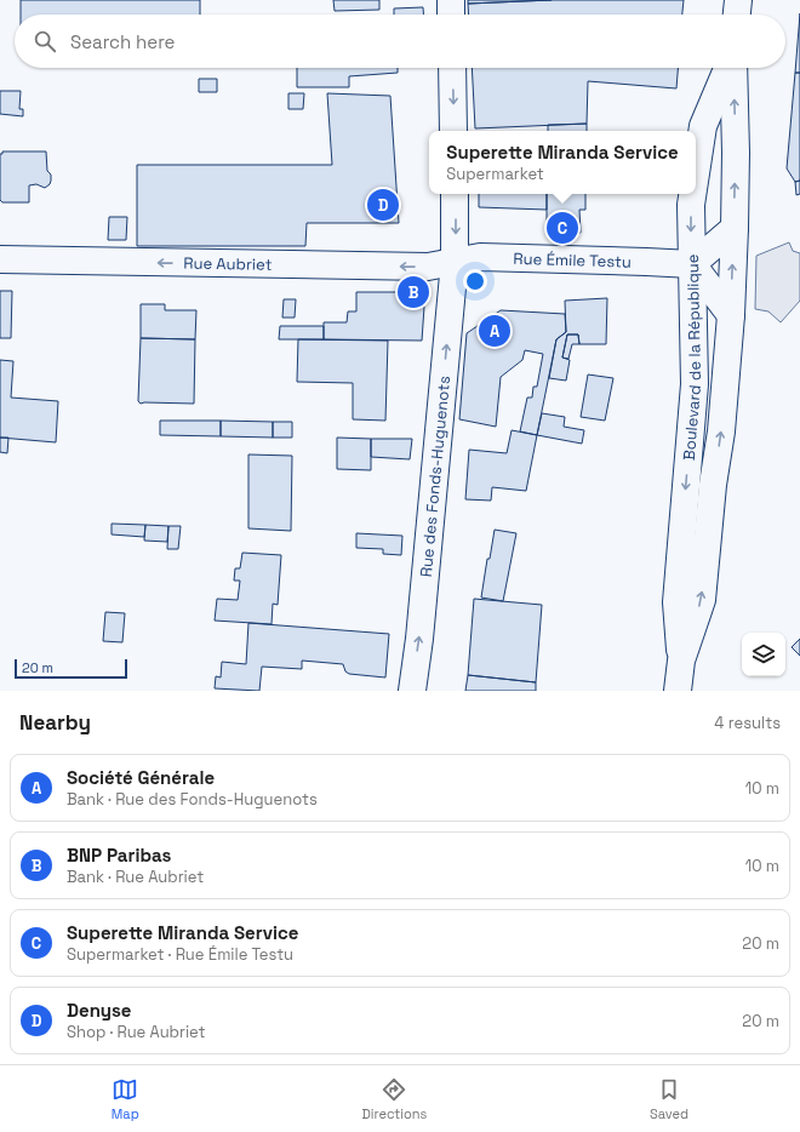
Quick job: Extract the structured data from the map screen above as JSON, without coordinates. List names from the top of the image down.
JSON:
{
  "streets": {
    "street": [
      "Rue Émile Testu",
      "Rue Aubriet",
      "Boulevard de la République",
      "Rue des Fonds-Huguenots"
    ]
  },
  "crossings": [
    ["Rue Émile Testu", "Rue Aubriet"],
    ["Rue Émile Testu", "Boulevard de la République"],
    ["Rue Émile Testu", "Rue des Fonds-Huguenots"],
    ["Rue Aubriet", "Rue des Fonds-Huguenots"]
  ],
  "one_way": ["Rue Aubriet"],
  "scale_bar": "20 m",
  "page": {
    "search": "Search here",
    "popup": ["Superette Miranda Service", "Supermarket"],
    "pins": [
      "D",
      "C",
      "B",
      "A"
    ],
    "scale": "20 m",
    "heading": ["Nearby", "4 results"],
    "list": [
      {
        "mark": "A",
        "name": "Société Générale",
        "note": "Bank · Rue des Fonds-Huguenots",
        "value": "10 m"
      },
      {
        "mark": "B",
        "name": "BNP Paribas",
        "note": "Bank · Rue Aubriet",
        "value": "10 m"
      },
      {
        "mark": "C",
        "name": "Superette Miranda Service",
        "note": "Supermarket · Rue Émile Testu",
        "value": "20 m"
      },
      {
        "mark": "D",
        "name": "Denyse",
        "note": "Shop · Rue Aubriet",
        "value": "20 m"
      }
    ],
    "nav": ["Map", "Directions", "Saved"]
  }
}
